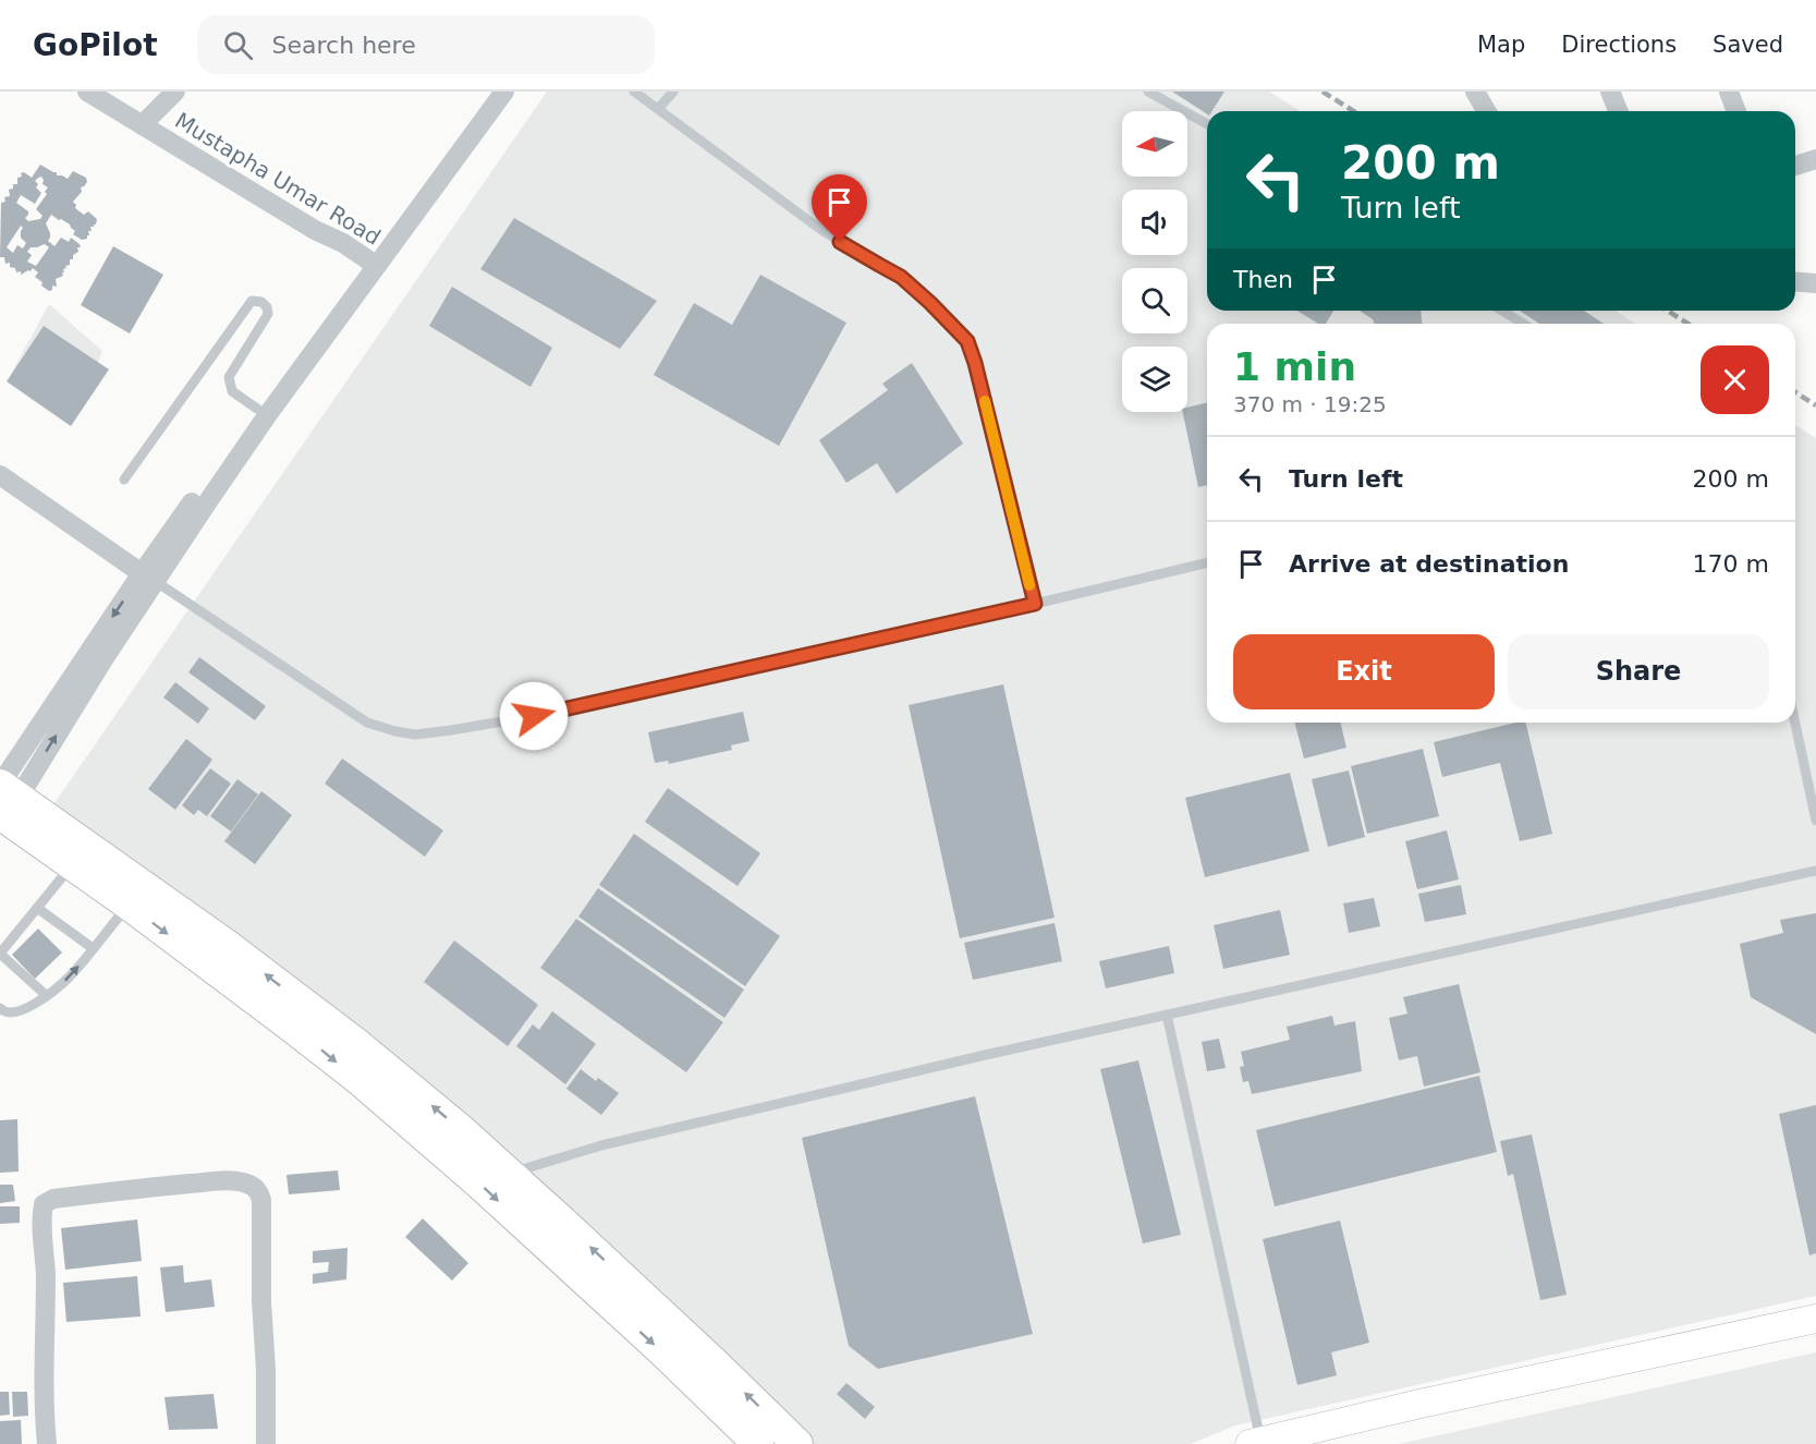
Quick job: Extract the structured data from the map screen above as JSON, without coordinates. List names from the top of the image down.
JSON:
{
  "streets": {
    "street": ["Mustapha Umar Road"]
  },
  "north": "left",
  "page": {
    "header": "GoPilot",
    "search": "Search here",
    "nav": ["Map", "Directions", "Saved"],
    "turn": ["200 m", "Turn left"],
    "then": "Then",
    "heading": ["1 min", "370 m · 19:25"],
    "list": [
      {
        "name": "Turn left",
        "value": "200 m"
      },
      {
        "name": "Arrive at destination",
        "value": "170 m"
      }
    ],
    "buttons": ["Exit", "Share"]
  }
}
